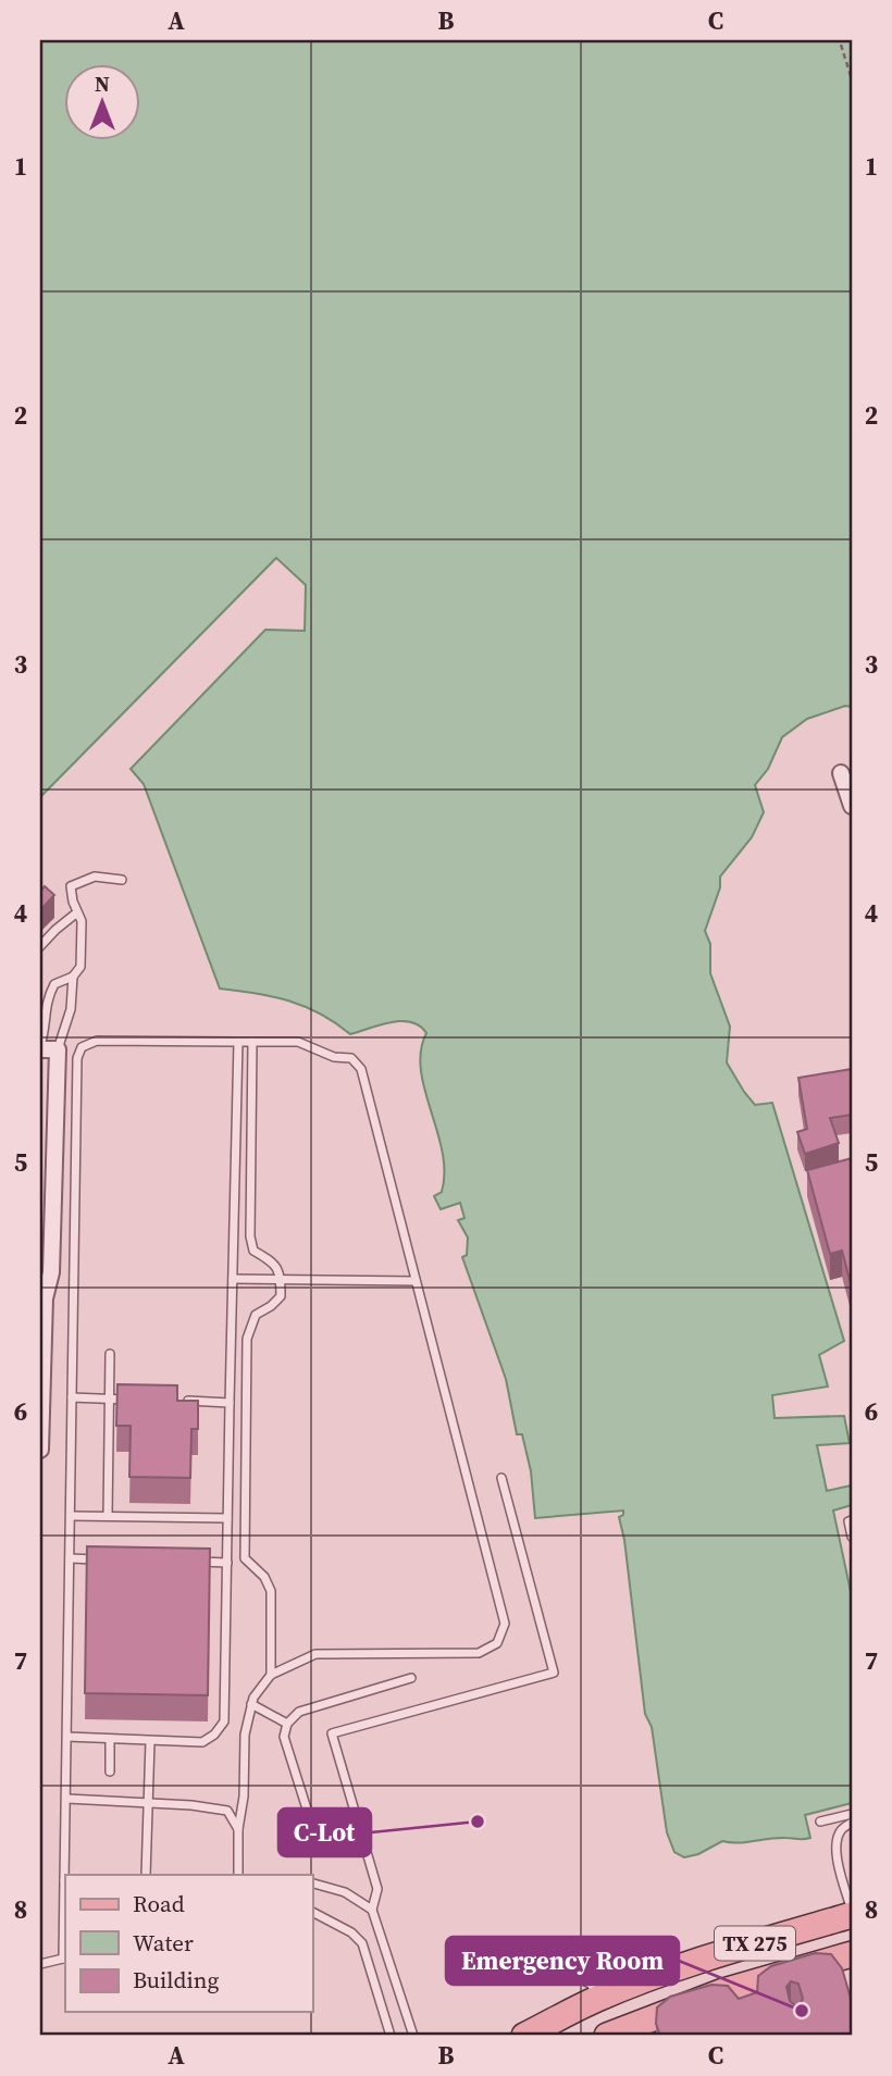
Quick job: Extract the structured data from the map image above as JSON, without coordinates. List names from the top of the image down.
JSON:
{
  "streets": {
    "main road": ["TX 275"]
  },
  "places": ["C-Lot", "Emergency Room"],
  "legend": ["Road", "Water", "Building"],
  "north": "top",
  "grid": {
    "columns": ["A", "B", "C"],
    "rows": [
      "1",
      "2",
      "3",
      "4",
      "5",
      "6",
      "7",
      "8"
    ]
  }
}
